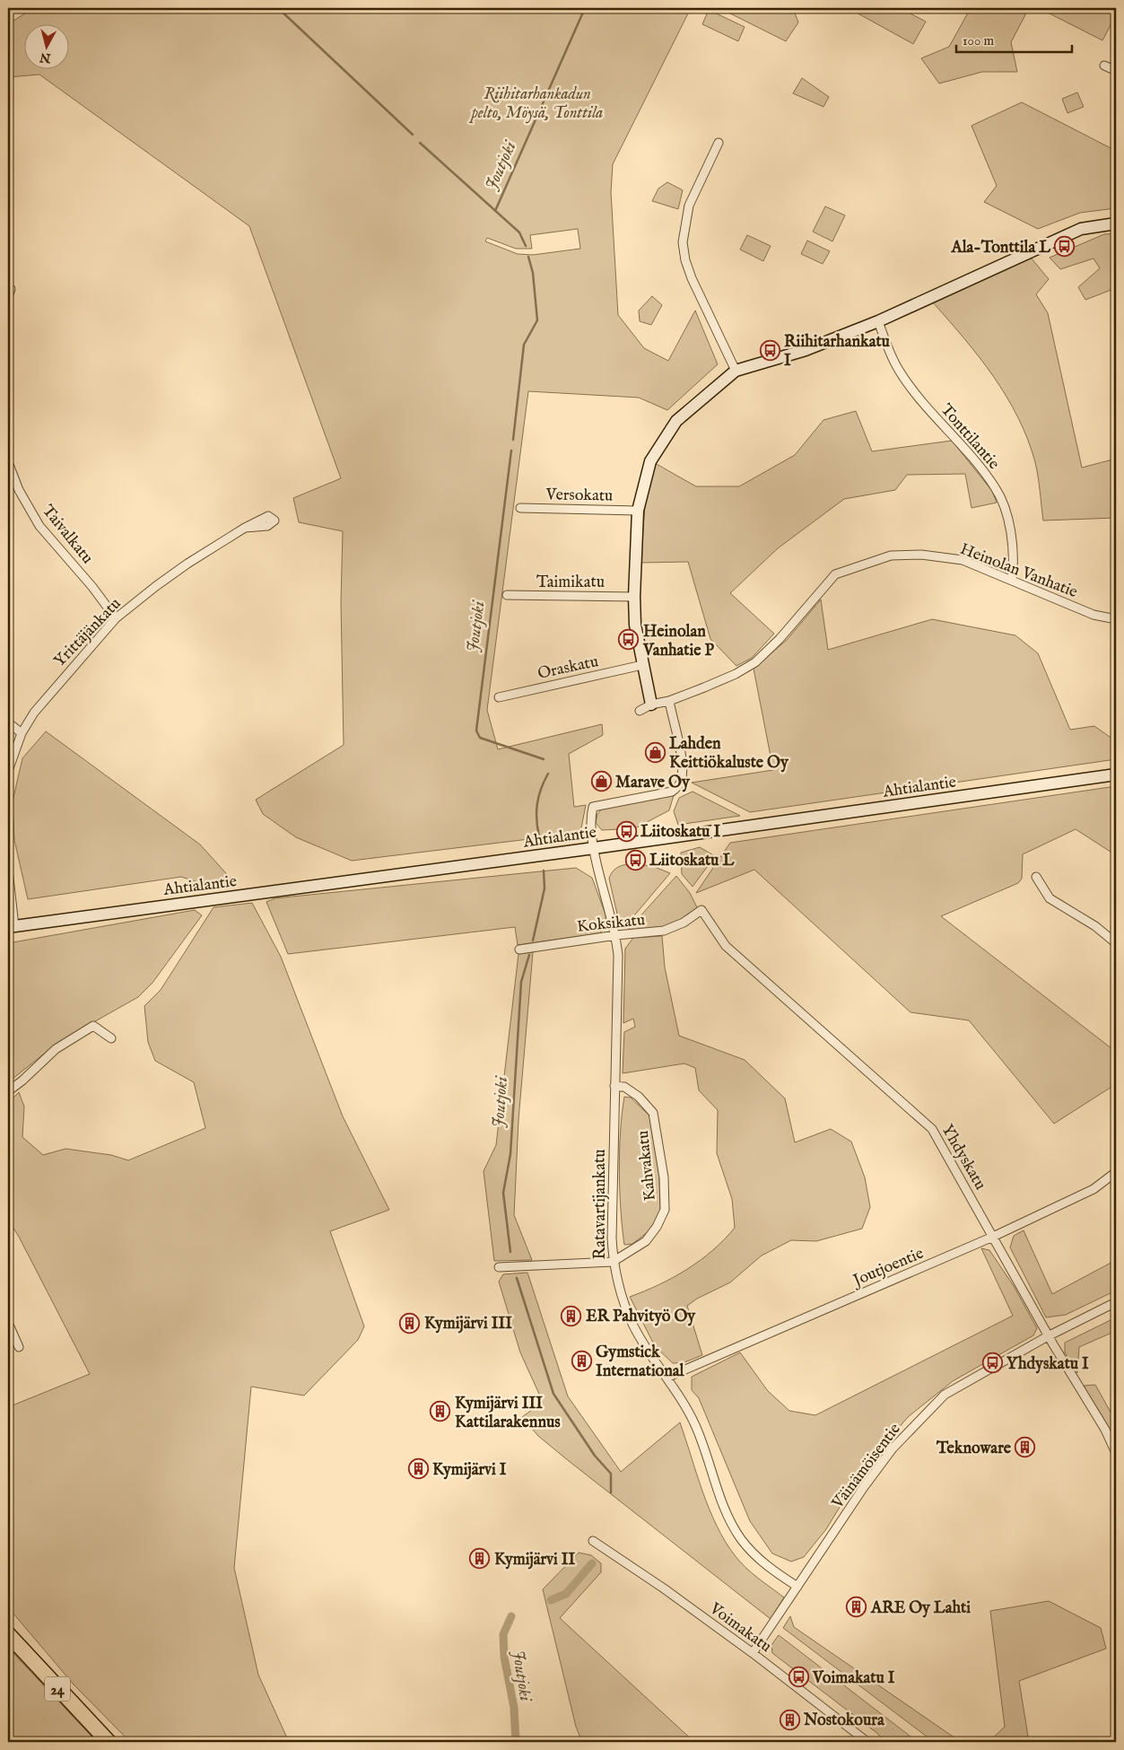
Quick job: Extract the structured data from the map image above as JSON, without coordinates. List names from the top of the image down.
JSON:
{
  "streets": {
    "highway": ["24"],
    "main road": ["Ahtialantie"],
    "street": [
      "Tonttilantie",
      "Versokatu",
      "Taivalkatu",
      "Heinolan Vanhatie",
      "Taimikatu",
      "Yrittäjänkatu",
      "Oraskatu",
      "Koksikatu",
      "Yhdyskatu",
      "Kahvakatu",
      "Ratavartijankatu",
      "Joutjoentie",
      "Väinämöisentie",
      "Voimakatu"
    ]
  },
  "crossings": [
    ["Tonttilantie", "Heinolan Vanhatie"],
    ["Taivalkatu", "Yrittäjänkatu"],
    ["Heinolan Vanhatie", "Ratavartijankatu"],
    ["Ahtialantie", "Ratavartijankatu"],
    ["Koksikatu", "Yhdyskatu"],
    ["Koksikatu", "Ratavartijankatu"],
    ["Yhdyskatu", "Joutjoentie"],
    ["Yhdyskatu", "Väinämöisentie"],
    ["Kahvakatu", "Ratavartijankatu"],
    ["Ratavartijankatu", "Joutjoentie"],
    ["Ratavartijankatu", "Väinämöisentie"],
    ["Väinämöisentie", "Voimakatu"]
  ],
  "water": ["Joutjoki"],
  "parks": ["Riihitarhankadun pelto, Möysä, Tonttila"],
  "places": {
    "bus stop": [
      "Ala-Tonttila L",
      "Riihitarhankatu I",
      "Heinolan Vanhatie P",
      "Liitoskatu I",
      "Liitoskatu L",
      "Yhdyskatu I",
      "Voimakatu I"
    ],
    "shop": ["Lahden Keittiökaluste Oy", "Marave Oy"],
    "building": [
      "ER Pahvityö Oy",
      "Kymijärvi III",
      "Gymstick International",
      "Kymijärvi III Kattilarakennus",
      "Teknoware",
      "Kymijärvi I",
      "Kymijärvi II",
      "ARE Oy Lahti",
      "Nostokoura"
    ]
  },
  "scale_bar": "100 m",
  "north": "bottom"
}
